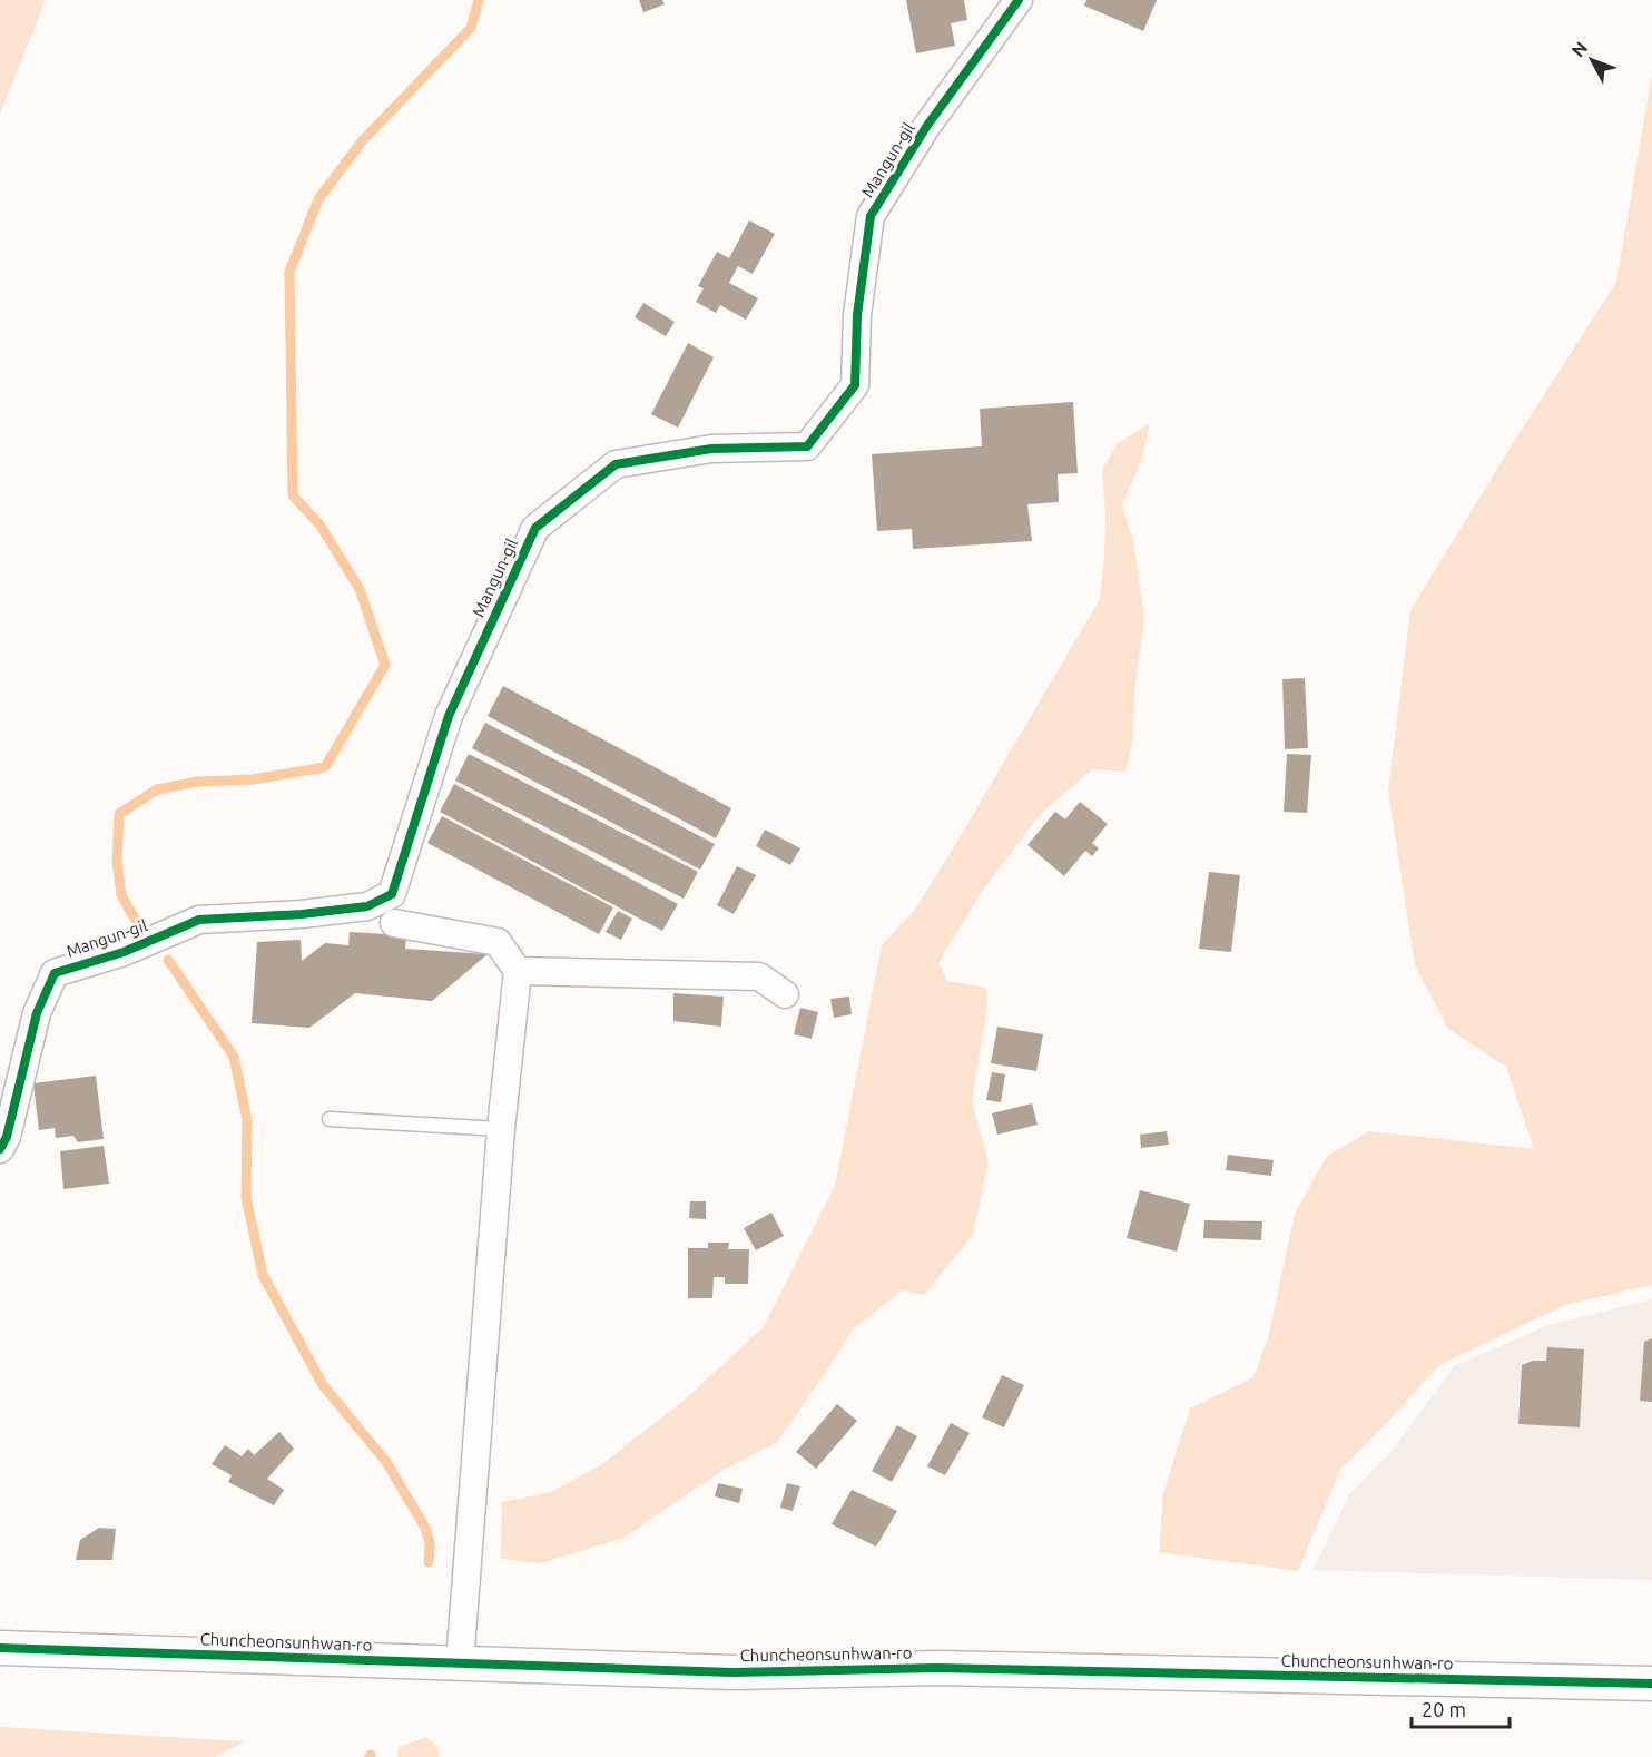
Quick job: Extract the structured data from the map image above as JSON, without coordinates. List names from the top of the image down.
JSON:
{
  "streets": {
    "street": ["Mangun-gil", "Chuncheonsunhwan-ro"]
  },
  "scale_bar": "20 m",
  "north": "top left"
}
